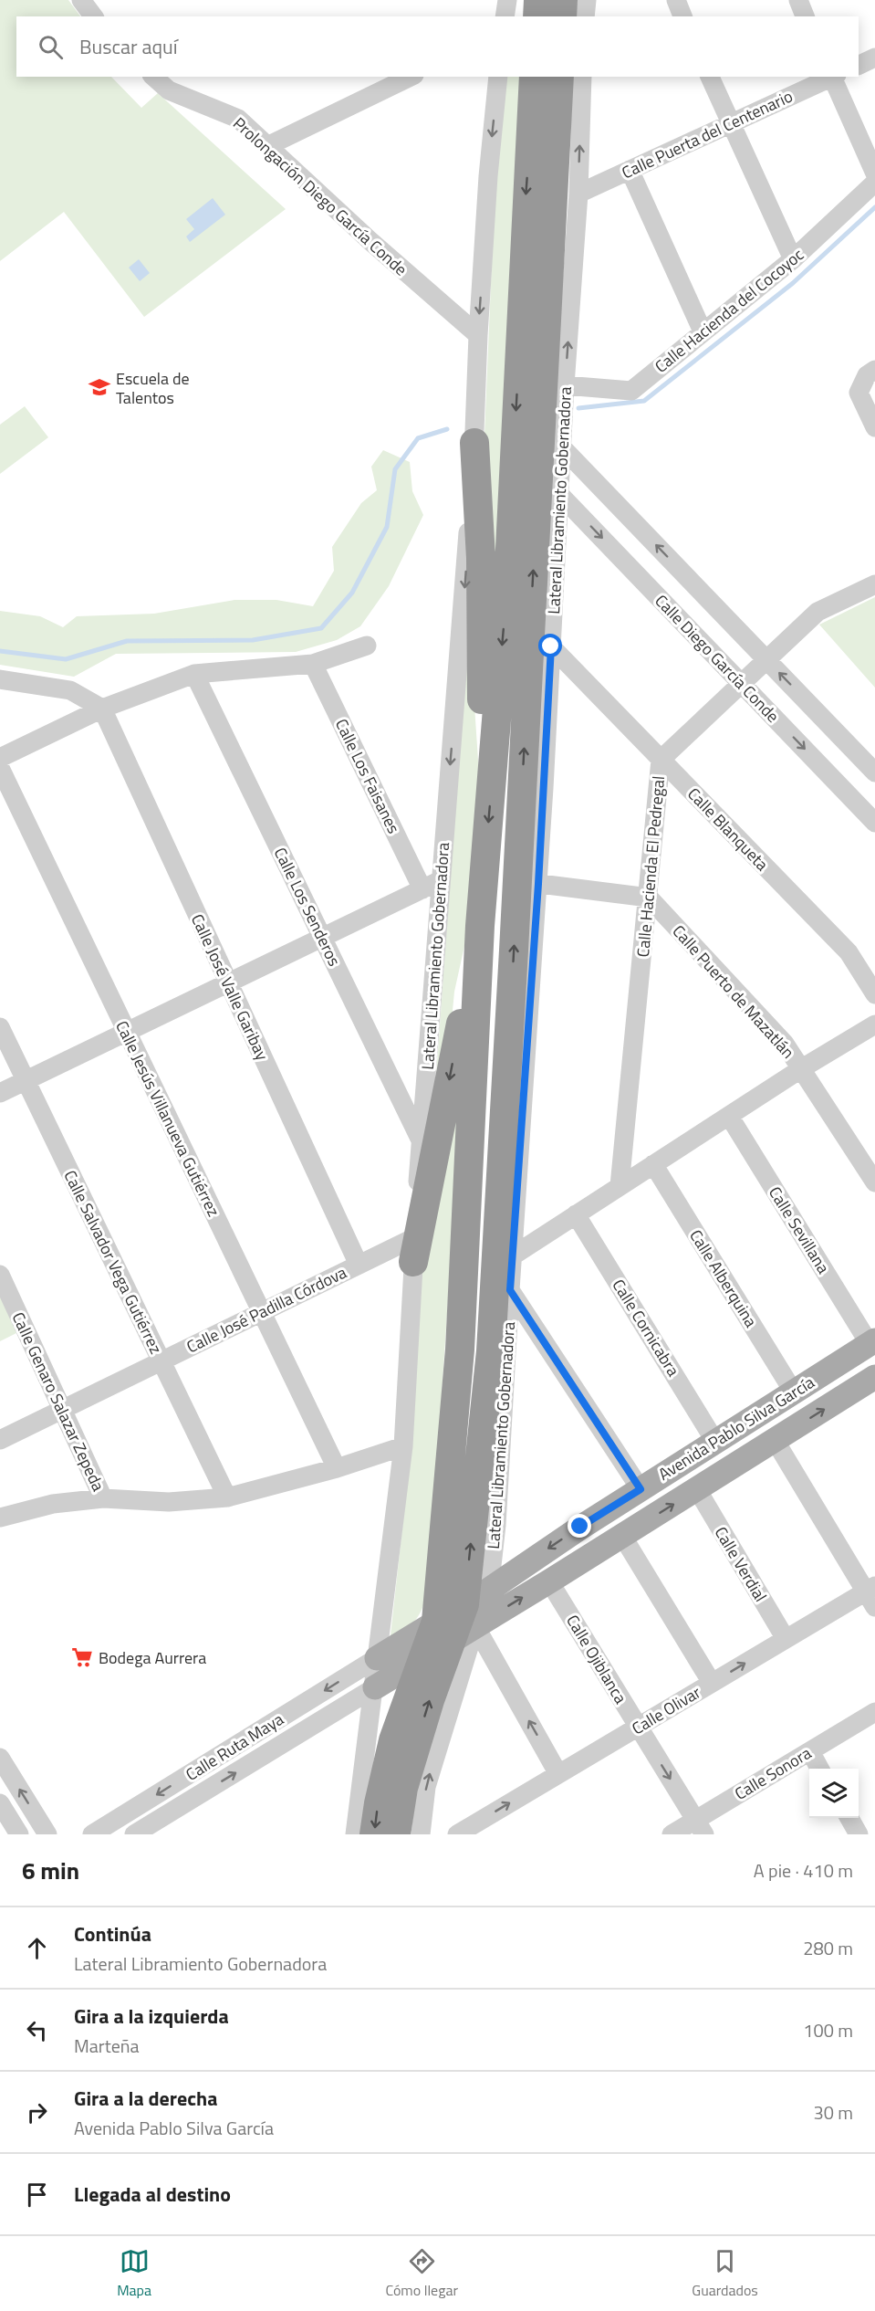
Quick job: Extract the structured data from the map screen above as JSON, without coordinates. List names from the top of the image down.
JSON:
{
  "streets": {
    "main road": ["Avenida Pablo Silva García"],
    "street": [
      "Calle Puerta del Centenario",
      "Prolongación Diego García Conde",
      "Calle Hacienda del Cocoyoc",
      "Lateral Libramiento Gobernadora",
      "Calle Diego García Conde",
      "Calle Los Faisanes",
      "Calle Blanqueta",
      "Calle Hacienda El Pedregal",
      "Calle Los Senderos",
      "Calle José Valle Garibay",
      "Calle Puerto de Mazatlán",
      "Calle Jesús Villanueva Gutiérrez",
      "Calle Sevillana",
      "Calle Salvador Vega Gutiérrez",
      "Calle Alberquina",
      "Calle José Padilla Córdova",
      "Calle Cornicabra",
      "Calle Genaro Salazar Zepeda",
      "Calle Verdial",
      "Calle Ojiblanca",
      "Calle Olivar",
      "Calle Ruta Maya",
      "Calle Sonora"
    ]
  },
  "crossings": [
    ["Calle Puerta del Centenario", "Lateral Libramiento Gobernadora"],
    ["Prolongación Diego García Conde", "Lateral Libramiento Gobernadora"],
    ["Calle Hacienda del Cocoyoc", "Lateral Libramiento Gobernadora"],
    ["Lateral Libramiento Gobernadora", "Calle Diego García Conde"],
    ["Lateral Libramiento Gobernadora", "Calle Blanqueta"],
    ["Lateral Libramiento Gobernadora", "Calle Los Senderos"],
    ["Lateral Libramiento Gobernadora", "Calle José Padilla Córdova"],
    ["Lateral Libramiento Gobernadora", "Avenida Pablo Silva García"],
    ["Lateral Libramiento Gobernadora", "Calle Ruta Maya"],
    ["Calle Diego García Conde", "Calle Hacienda El Pedregal"],
    ["Calle Blanqueta", "Calle Hacienda El Pedregal"],
    ["Calle Hacienda El Pedregal", "Calle Puerto de Mazatlán"],
    ["Calle José Valle Garibay", "Calle José Padilla Córdova"],
    ["Calle Jesús Villanueva Gutiérrez", "Calle José Padilla Córdova"],
    ["Calle Sevillana", "Avenida Pablo Silva García"],
    ["Calle Salvador Vega Gutiérrez", "Calle José Padilla Córdova"],
    ["Calle Alberquina", "Avenida Pablo Silva García"],
    ["Calle José Padilla Córdova", "Calle Genaro Salazar Zepeda"],
    ["Calle Cornicabra", "Avenida Pablo Silva García"],
    ["Avenida Pablo Silva García", "Calle Verdial"],
    ["Avenida Pablo Silva García", "Calle Ojiblanca"],
    ["Avenida Pablo Silva García", "Calle Ruta Maya"],
    ["Calle Verdial", "Calle Olivar"],
    ["Calle Ojiblanca", "Calle Olivar"],
    ["Calle Ojiblanca", "Calle Sonora"]
  ],
  "one_way": ["Calle Ojiblanca", "Calle Olivar"],
  "places": {
    "school or university": ["Escuela de Talentos"],
    "supermarket": ["Bodega Aurrera"]
  },
  "page": {
    "search": "Buscar aquí",
    "heading": ["6 min", "A pie · 410 m"],
    "list": [
      ["Continúa", "Lateral Libramiento Gobernadora", "280 m"],
      ["Gira a la izquierda", "Marteña", "100 m"],
      ["Gira a la derecha", "Avenida Pablo Silva García", "30 m"],
      "Llegada al destino"
    ],
    "nav": ["Mapa", "Cómo llegar", "Guardados"]
  }
}
